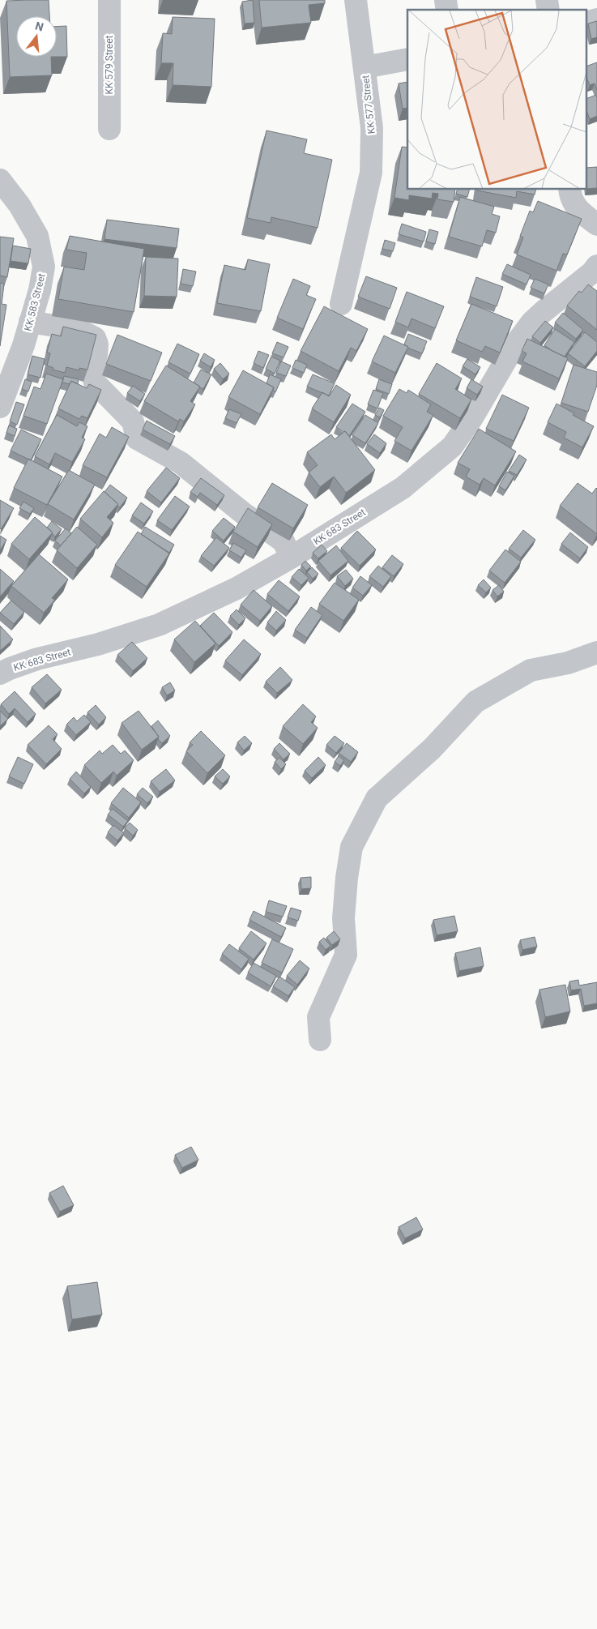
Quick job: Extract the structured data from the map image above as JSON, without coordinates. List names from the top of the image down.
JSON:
{
  "streets": {
    "street": [
      "KK 579 Street",
      "KK 577 Street",
      "KK 583 Street",
      "KK 683 Street"
    ]
  },
  "north": "top"
}
